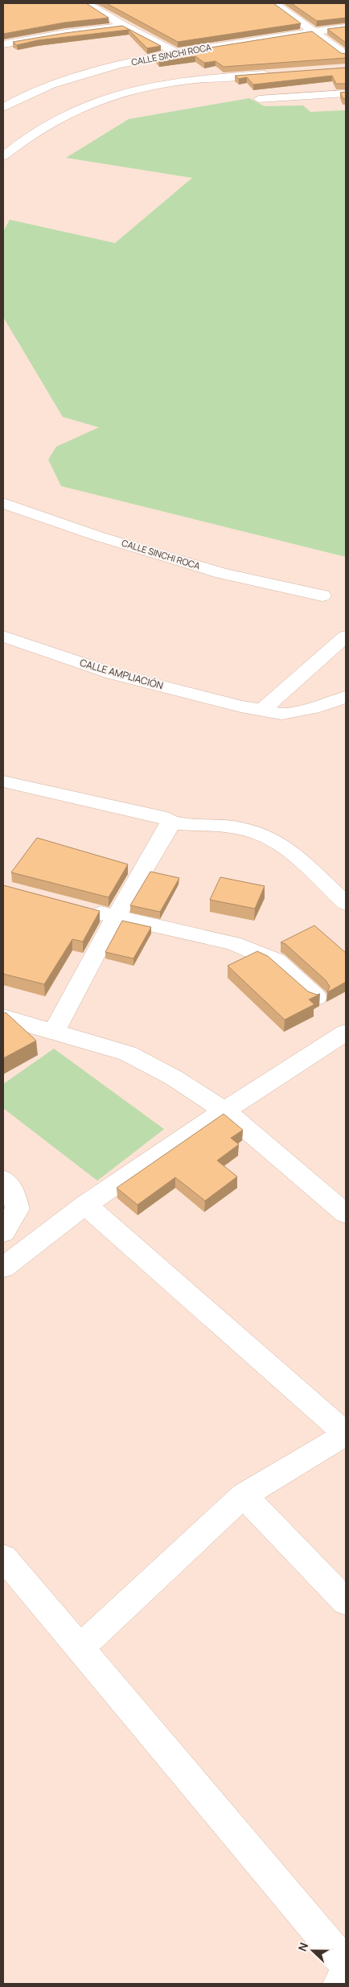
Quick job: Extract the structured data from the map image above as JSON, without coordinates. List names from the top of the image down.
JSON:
{
  "streets": {
    "street": ["CALLE SINCHI ROCA", "CALLE AMPLIACIÓN"]
  },
  "north": "left"
}
